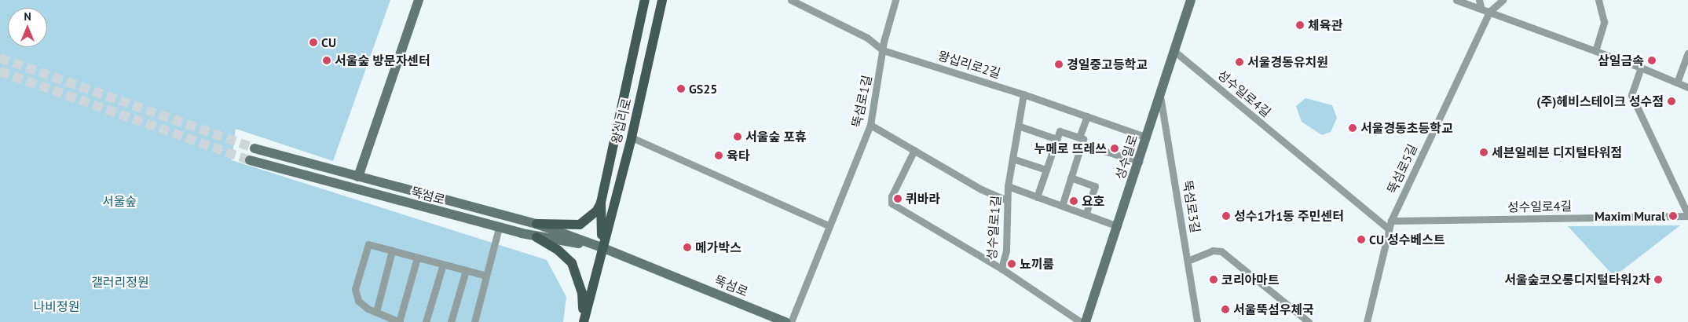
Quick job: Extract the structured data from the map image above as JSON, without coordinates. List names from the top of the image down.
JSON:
{
  "streets": {
    "main road": ["왕십리로", "성수일로", "뚝섬로"],
    "street": [
      "왕십리로2길",
      "성수일로4길",
      "뚝섬로1길",
      "뚝섬로5길",
      "뚝섬로3길",
      "성수일로1길"
    ]
  },
  "crossings": [
    ["왕십리로2길", "뚝섬로1길"],
    ["왕십리로2길", "성수일로"],
    ["왕십리로2길", "성수일로1길"],
    ["성수일로4길", "성수일로"],
    ["성수일로4길", "뚝섬로5길"],
    ["왕십리로", "뚝섬로"],
    ["성수일로", "뚝섬로3길"]
  ],
  "parks": ["서울숲", "갤러리정원", "나비정원"],
  "places": [
    "체육관",
    "CU",
    "서울숲 방문자센터",
    "삼일금속",
    "서울경동유치원",
    "경일중고등학교",
    "GS25",
    "(주)헤비스테이크 성수점",
    "서울경동초등학교",
    "서울숲 포휴",
    "누메로 뜨레쓰",
    "세븐일레븐 디지털타워점",
    "육타",
    "퀴바라",
    "요호",
    "성수1가1동 주민센터",
    "Maxim Mural",
    "CU 성수베스트",
    "메가박스",
    "뇨끼룸",
    "코리아마트",
    "서울숲코오롱디지털타워2차",
    "서울뚝섬우체국"
  ],
  "north": "top"
}
